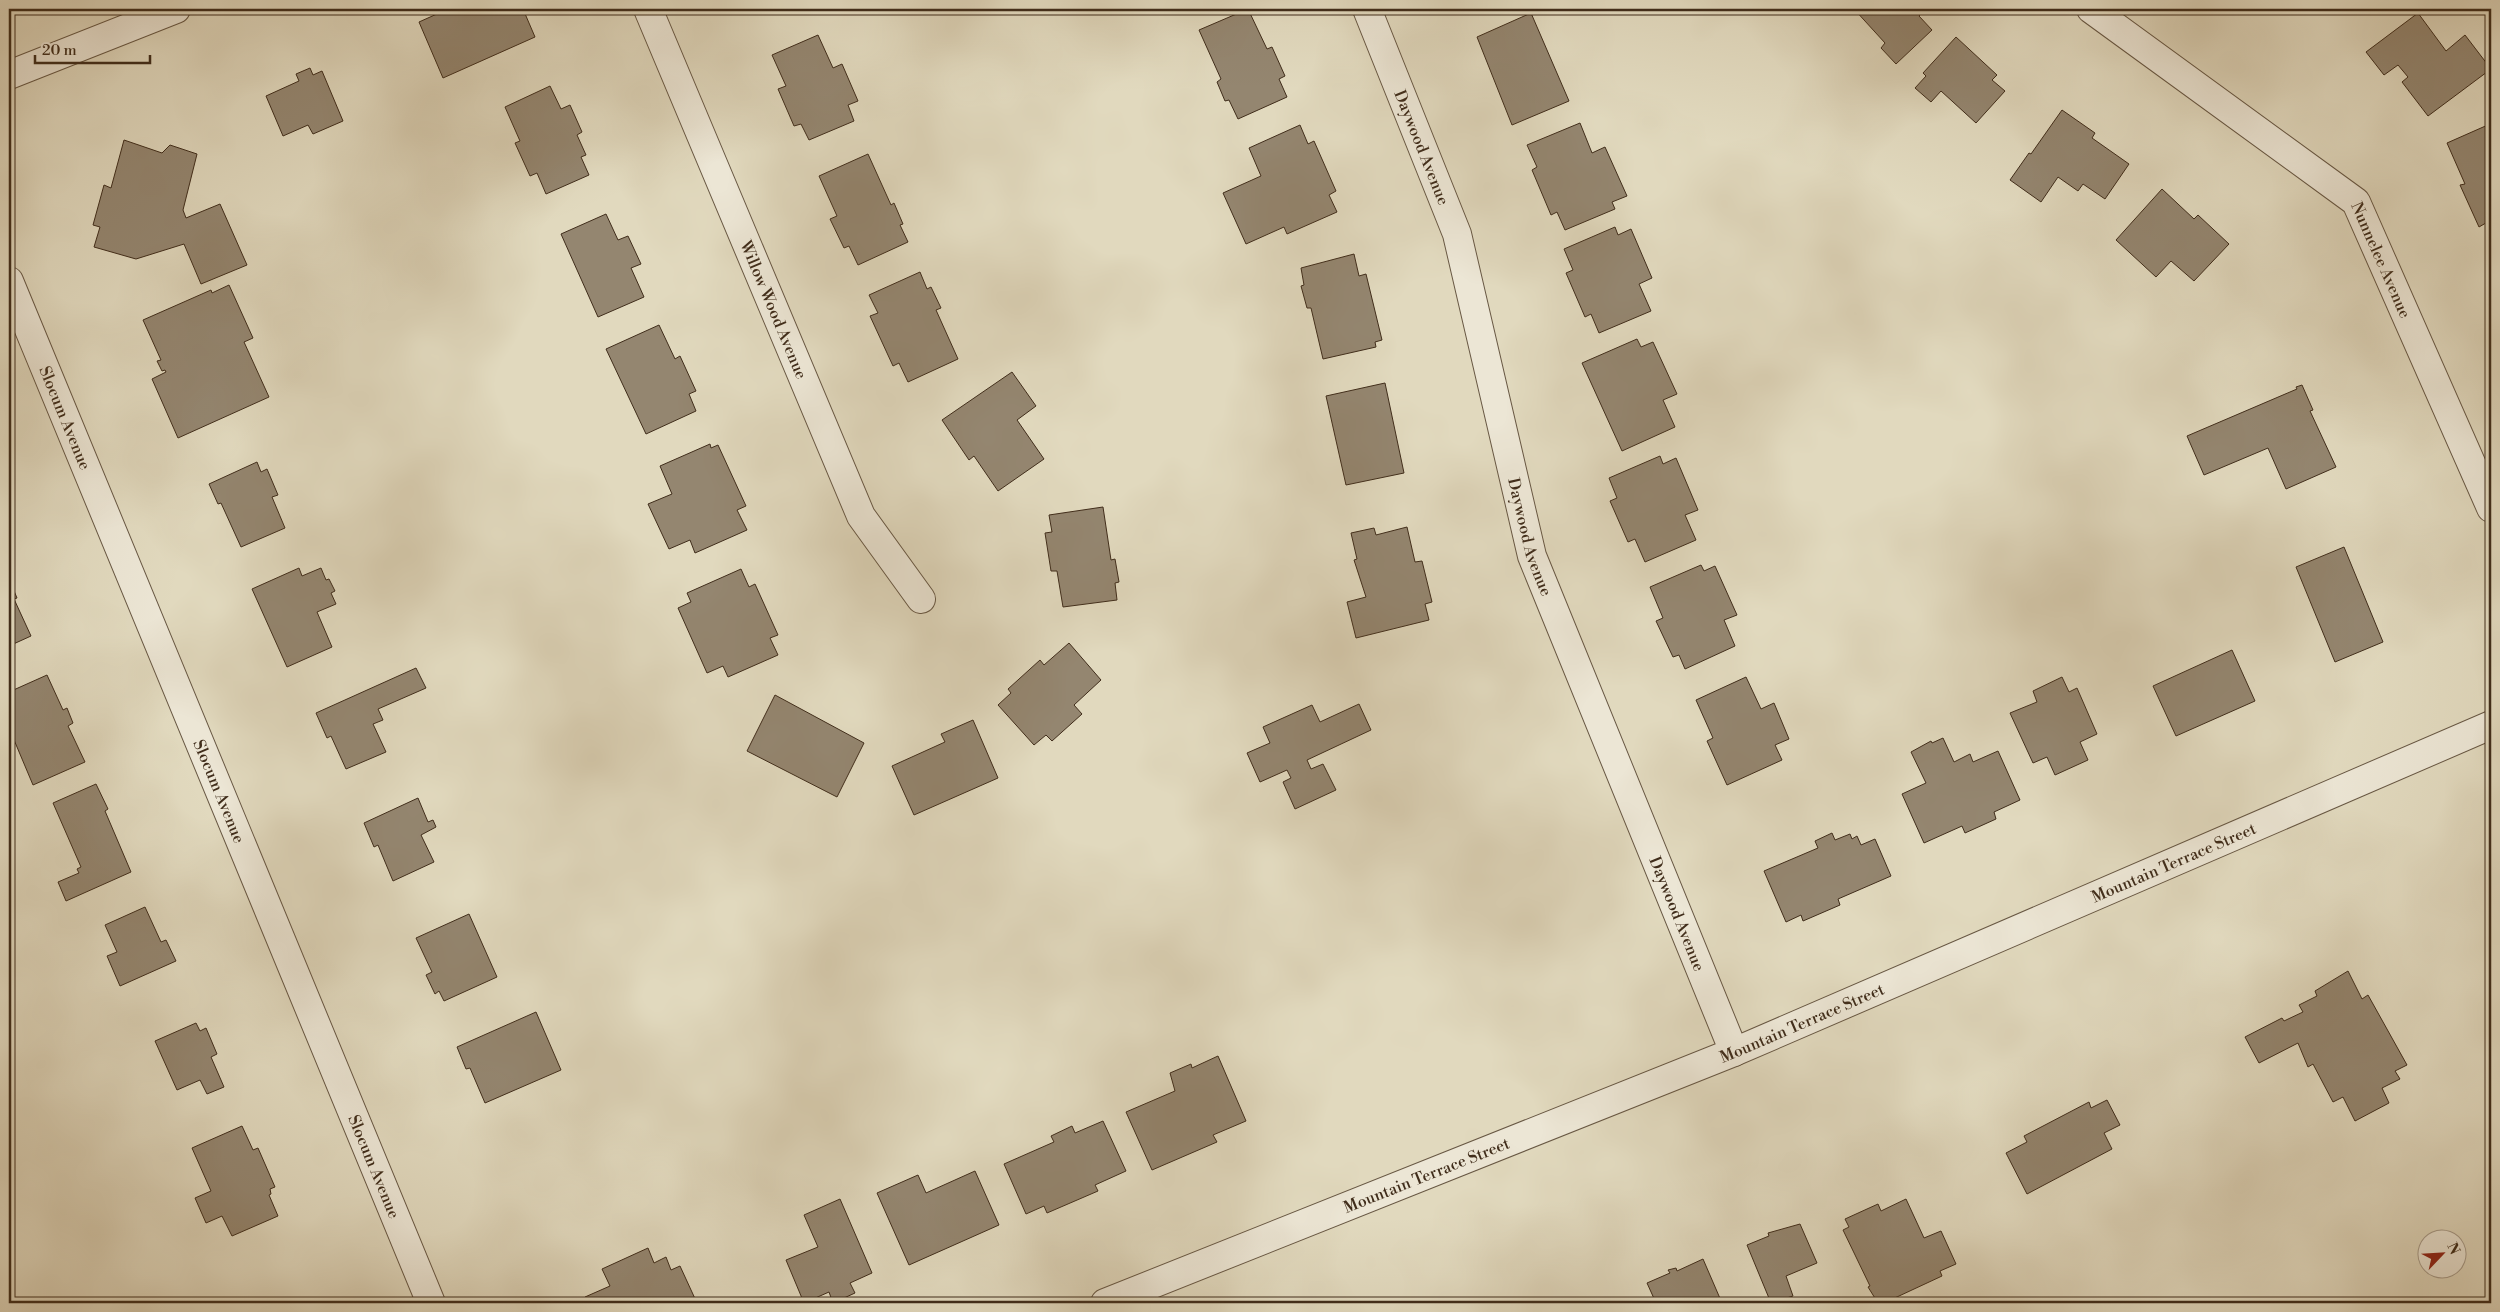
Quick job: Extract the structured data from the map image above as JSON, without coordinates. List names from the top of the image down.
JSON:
{
  "streets": {
    "street": [
      "Daywood Avenue",
      "Nunnelee Avenue",
      "Willow Wood Avenue",
      "Slocum Avenue",
      "Mountain Terrace Street"
    ]
  },
  "crossings": [
    ["Daywood Avenue", "Mountain Terrace Street"]
  ],
  "scale_bar": "20 m",
  "north": "top right"
}
